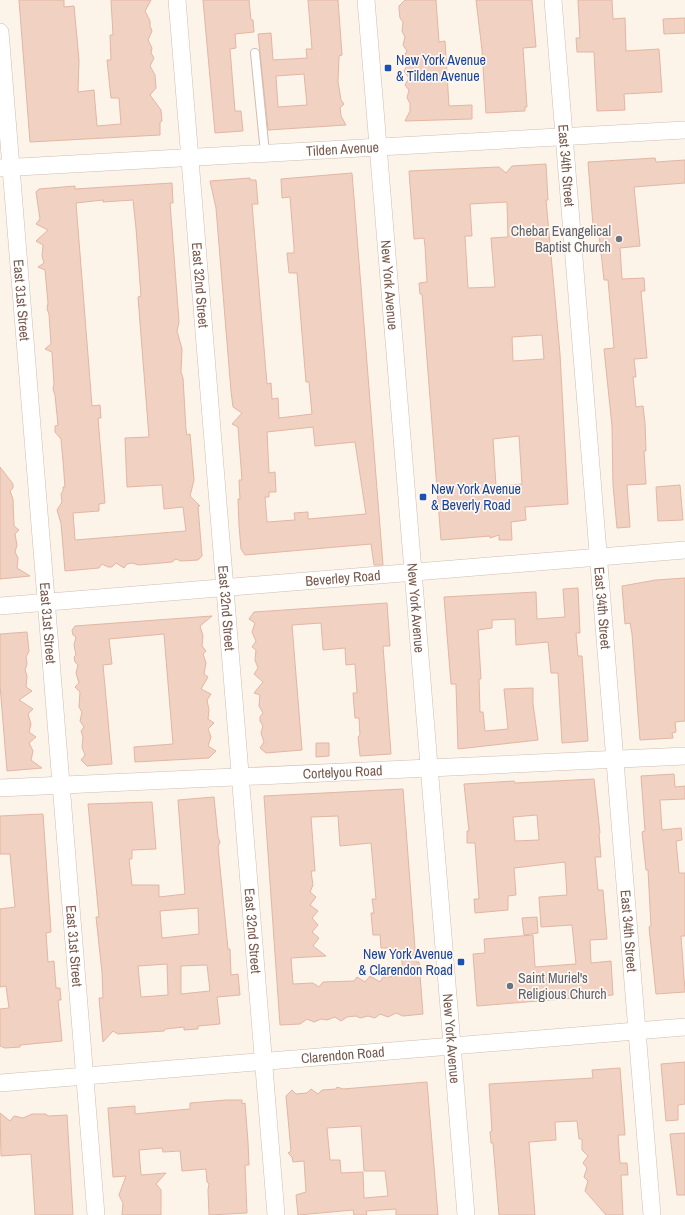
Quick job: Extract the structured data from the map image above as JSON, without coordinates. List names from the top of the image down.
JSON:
{
  "streets": {
    "street": [
      "Tilden Avenue",
      "East 34th Street",
      "East 32nd Street",
      "New York Avenue",
      "East 31st Street",
      "Beverley Road",
      "Cortelyou Road",
      "Clarendon Road"
    ]
  },
  "crossings": [
    ["Tilden Avenue", "East 34th Street"],
    ["Tilden Avenue", "East 32nd Street"],
    ["Tilden Avenue", "New York Avenue"],
    ["Tilden Avenue", "East 31st Street"],
    ["East 34th Street", "Beverley Road"],
    ["East 34th Street", "Cortelyou Road"],
    ["East 34th Street", "Clarendon Road"],
    ["East 32nd Street", "Beverley Road"],
    ["East 32nd Street", "Cortelyou Road"],
    ["East 32nd Street", "Clarendon Road"],
    ["New York Avenue", "Beverley Road"],
    ["New York Avenue", "Cortelyou Road"],
    ["New York Avenue", "Clarendon Road"],
    ["East 31st Street", "Beverley Road"],
    ["East 31st Street", "Cortelyou Road"],
    ["East 31st Street", "Clarendon Road"]
  ],
  "places": {
    "transit": ["New York Avenue & Tilden Avenue", "New York Avenue & Beverly Road", "New York Avenue & Clarendon Road"],
    "other": ["Chebar Evangelical Baptist Church", "Saint Muriel's Religious Church"]
  }
}
